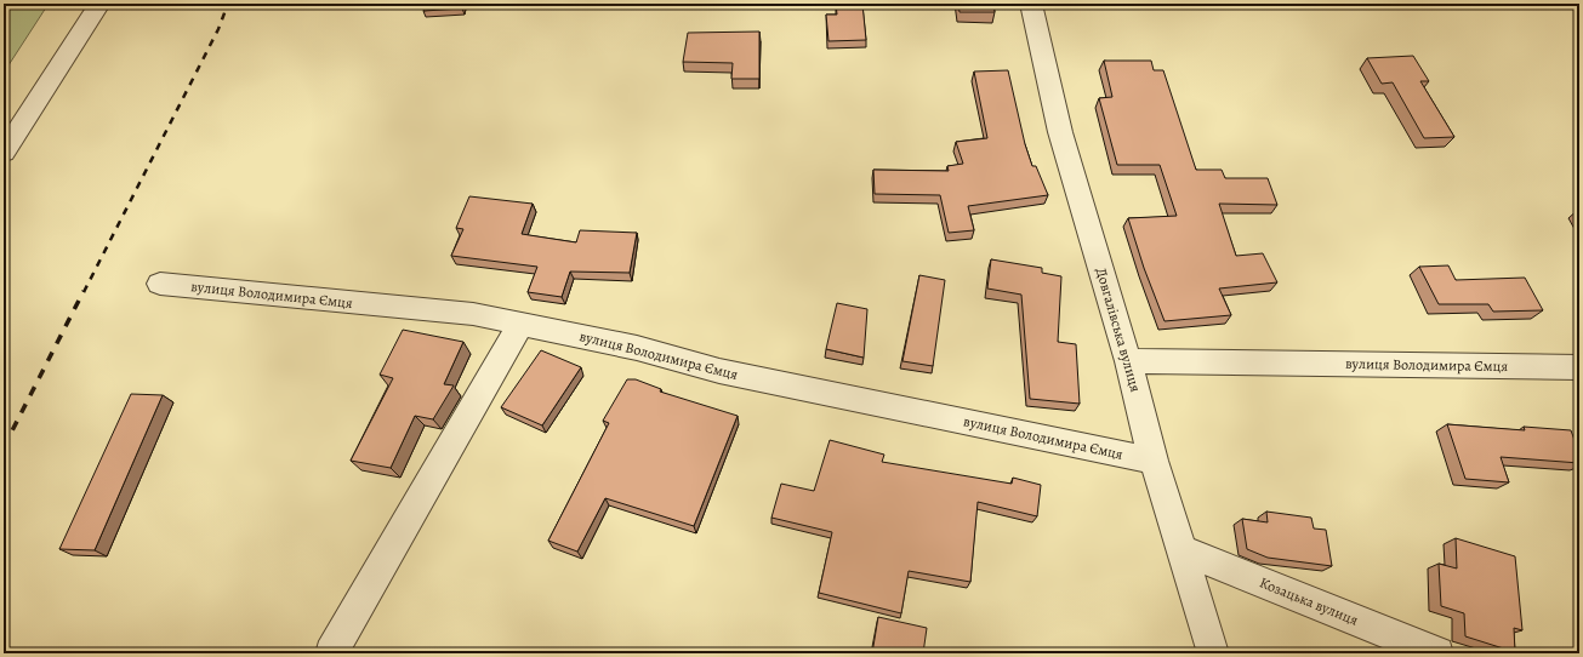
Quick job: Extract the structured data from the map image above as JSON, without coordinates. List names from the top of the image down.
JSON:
{
  "streets": {
    "street": ["вулиця Володимира Ємця", "Довгалівська вулиця", "Козацька вулиця"]
  },
  "crossings": [
    ["вулиця Володимира Ємця", "Довгалівська вулиця"],
    ["Довгалівська вулиця", "Козацька вулиця"]
  ]
}
